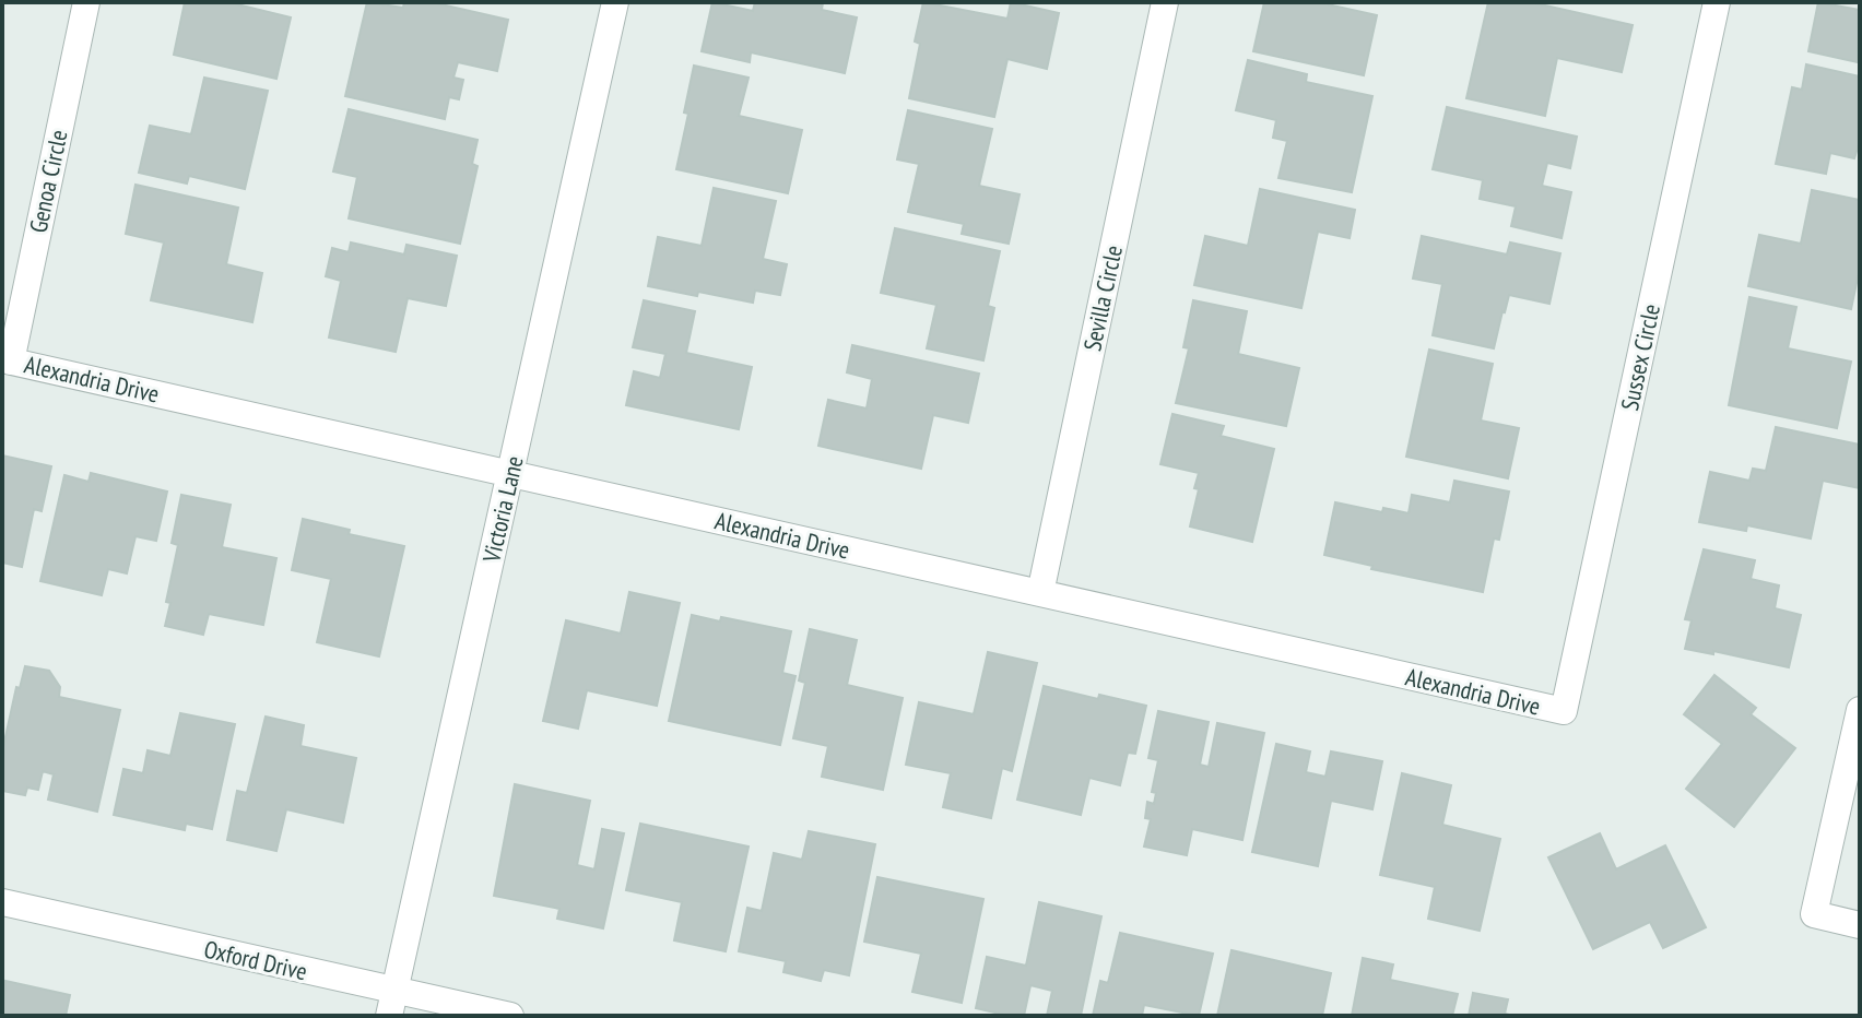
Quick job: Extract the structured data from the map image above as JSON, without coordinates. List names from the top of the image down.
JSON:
{
  "streets": {
    "street": [
      "Genoa Circle",
      "Sevilla Circle",
      "Sussex Circle",
      "Alexandria Drive",
      "Victoria Lane",
      "Oxford Drive"
    ]
  },
  "crossings": [
    ["Genoa Circle", "Alexandria Drive"],
    ["Sevilla Circle", "Alexandria Drive"],
    ["Sussex Circle", "Alexandria Drive"],
    ["Alexandria Drive", "Victoria Lane"],
    ["Victoria Lane", "Oxford Drive"]
  ]
}
